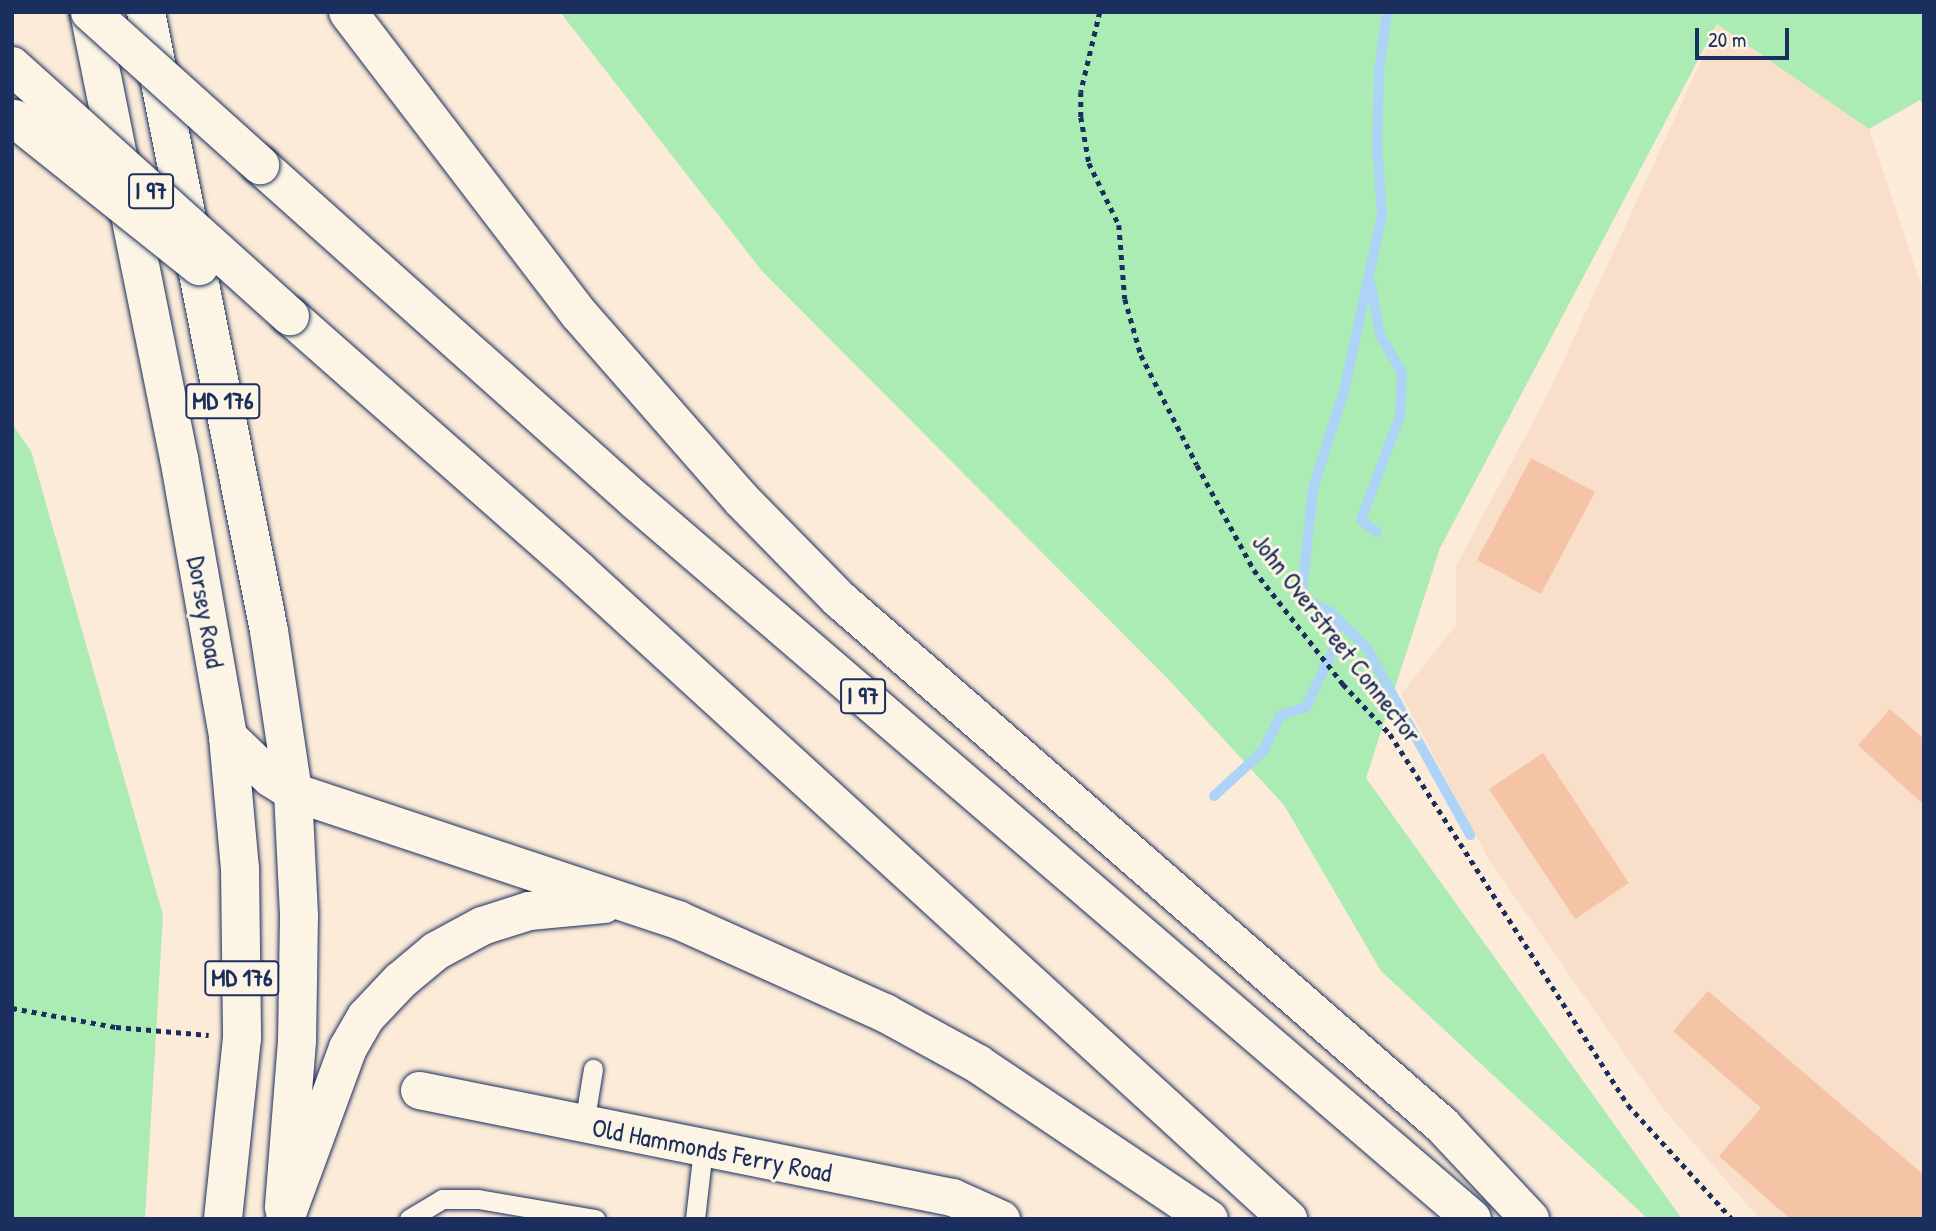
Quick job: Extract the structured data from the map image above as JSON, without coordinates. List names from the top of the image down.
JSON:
{
  "streets": {
    "main road": ["I 97", "MD 176", "Dorsey Road"],
    "street": ["Old Hammonds Ferry Road"],
    "path": ["John Overstreet Connector"]
  },
  "crossings": [
    ["I 97", "Dorsey Road"]
  ],
  "scale_bar": "20 m"
}
